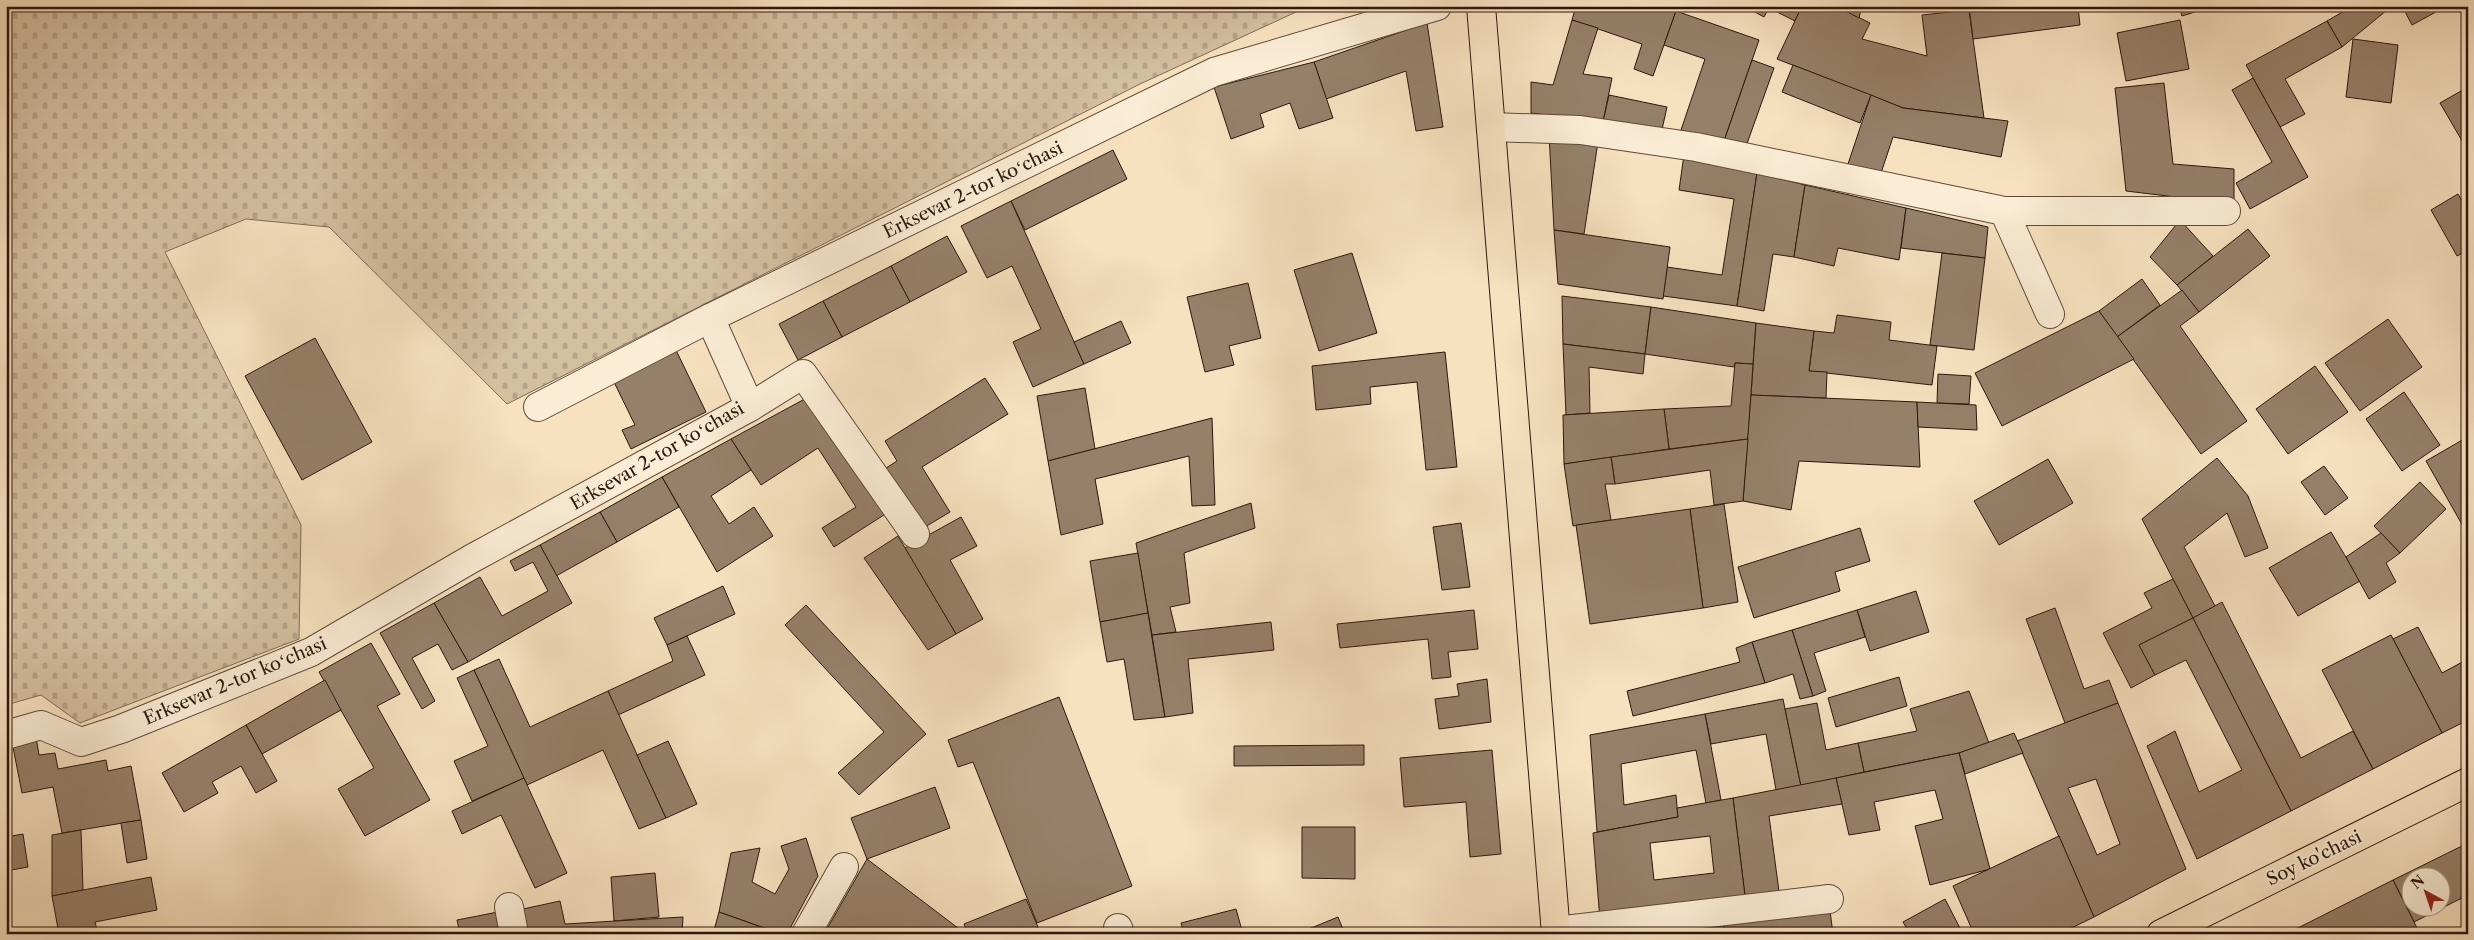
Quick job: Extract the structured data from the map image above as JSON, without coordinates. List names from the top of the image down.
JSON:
{
  "streets": {
    "main road": ["Soy ko'chasi"],
    "street": ["Erksevar 2-tor koʻchasi"]
  },
  "north": "top left"
}
